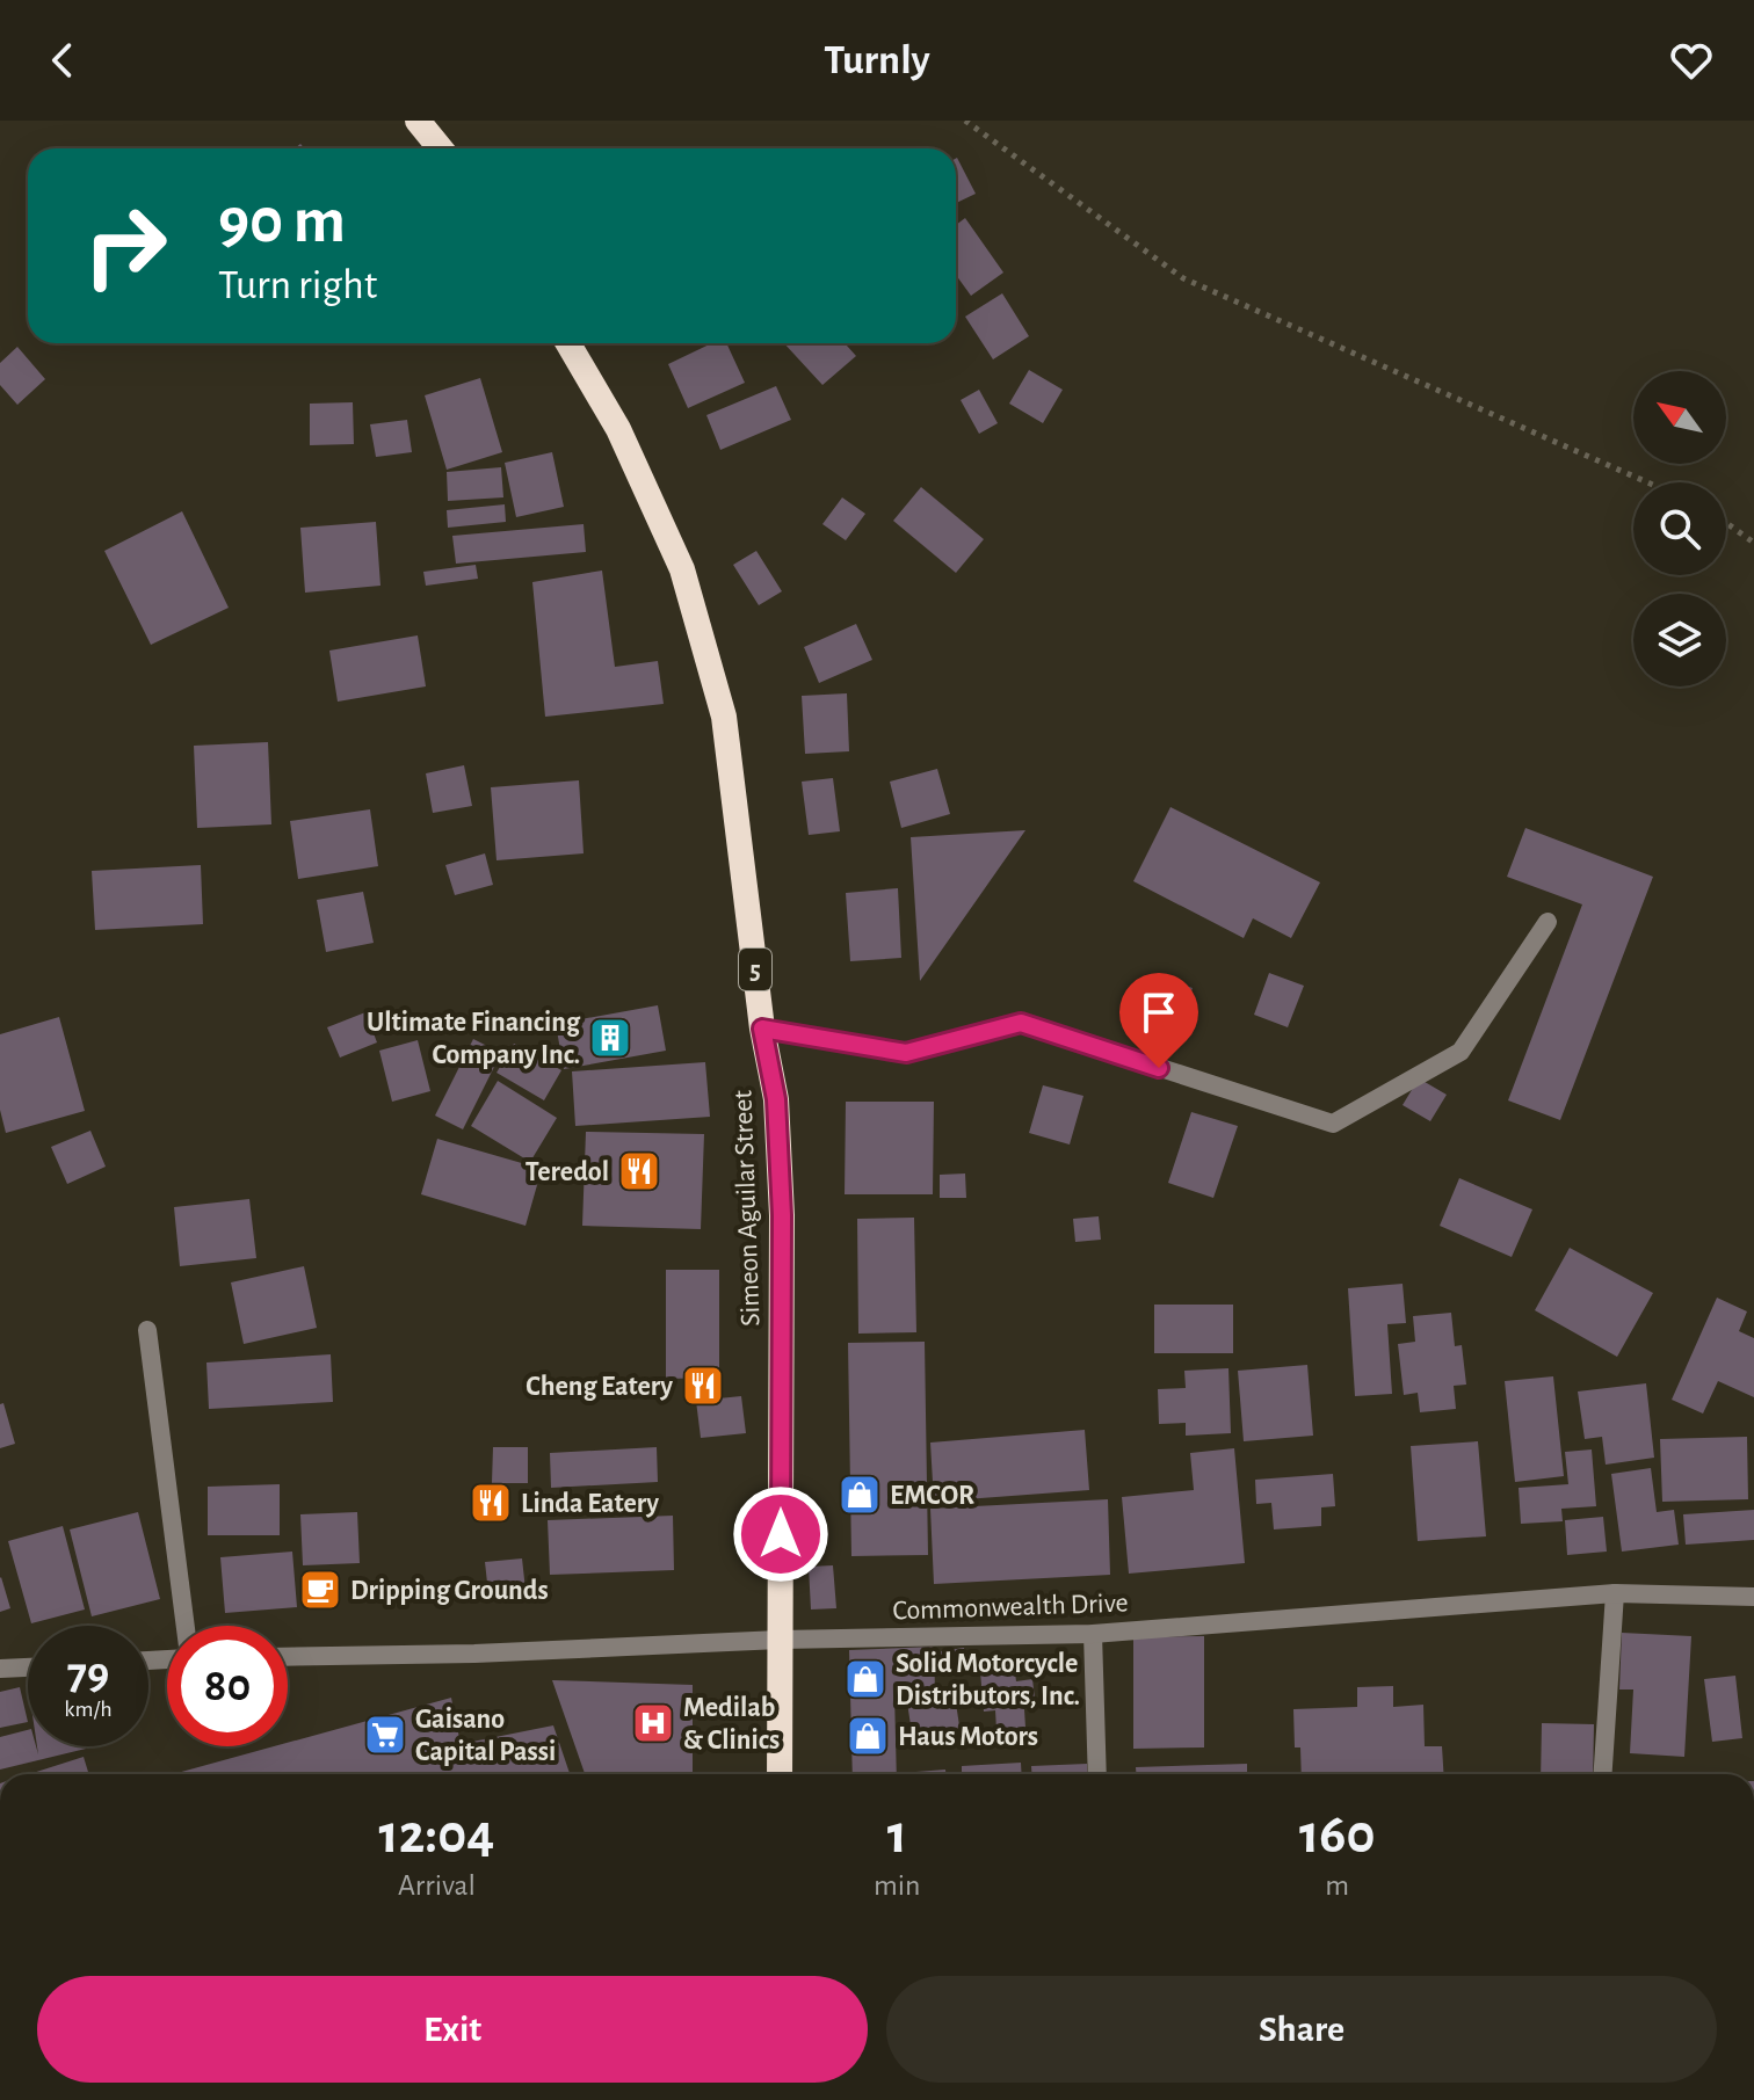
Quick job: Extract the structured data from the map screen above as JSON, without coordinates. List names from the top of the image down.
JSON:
{
  "streets": {
    "highway": ["5", "Simeon Aguilar Street"],
    "street": ["Commonwealth Drive"]
  },
  "crossings": [
    ["Simeon Aguilar Street", "Commonwealth Drive"]
  ],
  "places": {
    "building": ["Ultimate Financing Company Inc."],
    "restaurant": ["Teredol", "Cheng Eatery", "Linda Eatery"],
    "shop": ["EMCOR", "Solid Motorcycle Distributors, Inc.", "Haus Motors"],
    "cafe": ["Dripping Grounds"],
    "hospital": ["Medilab & Clinics"],
    "supermarket": ["Gaisano Capital Passi"]
  },
  "north": "top left",
  "page": {
    "header": "Turnly",
    "turn": ["90 m", "Turn right"],
    "speed": "79 km/h",
    "limit": "80",
    "eta": [
      "12:04",
      "Arrival",
      "1",
      "min",
      "160",
      "m"
    ],
    "buttons": ["Exit", "Share"]
  }
}
